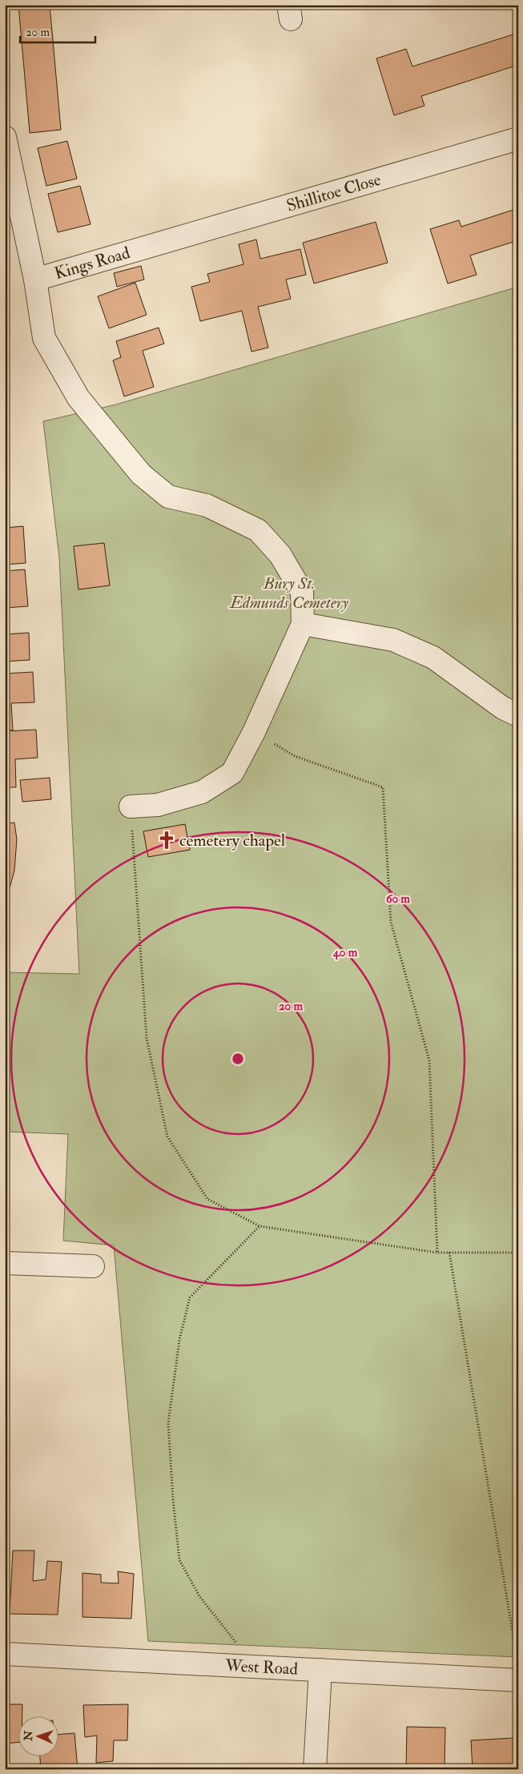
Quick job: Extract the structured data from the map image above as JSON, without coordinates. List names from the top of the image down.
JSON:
{
  "streets": {
    "street": ["Shillitoe Close", "Kings Road", "West Road"]
  },
  "crossings": [
    ["Shillitoe Close", "Kings Road"]
  ],
  "parks": ["Bury St. Edmunds Cemetery"],
  "places": {
    "church": ["cemetery chapel"]
  },
  "scale_bar": "20 m",
  "north": "left",
  "rings": ["60 m", "40 m", "20 m"]
}
